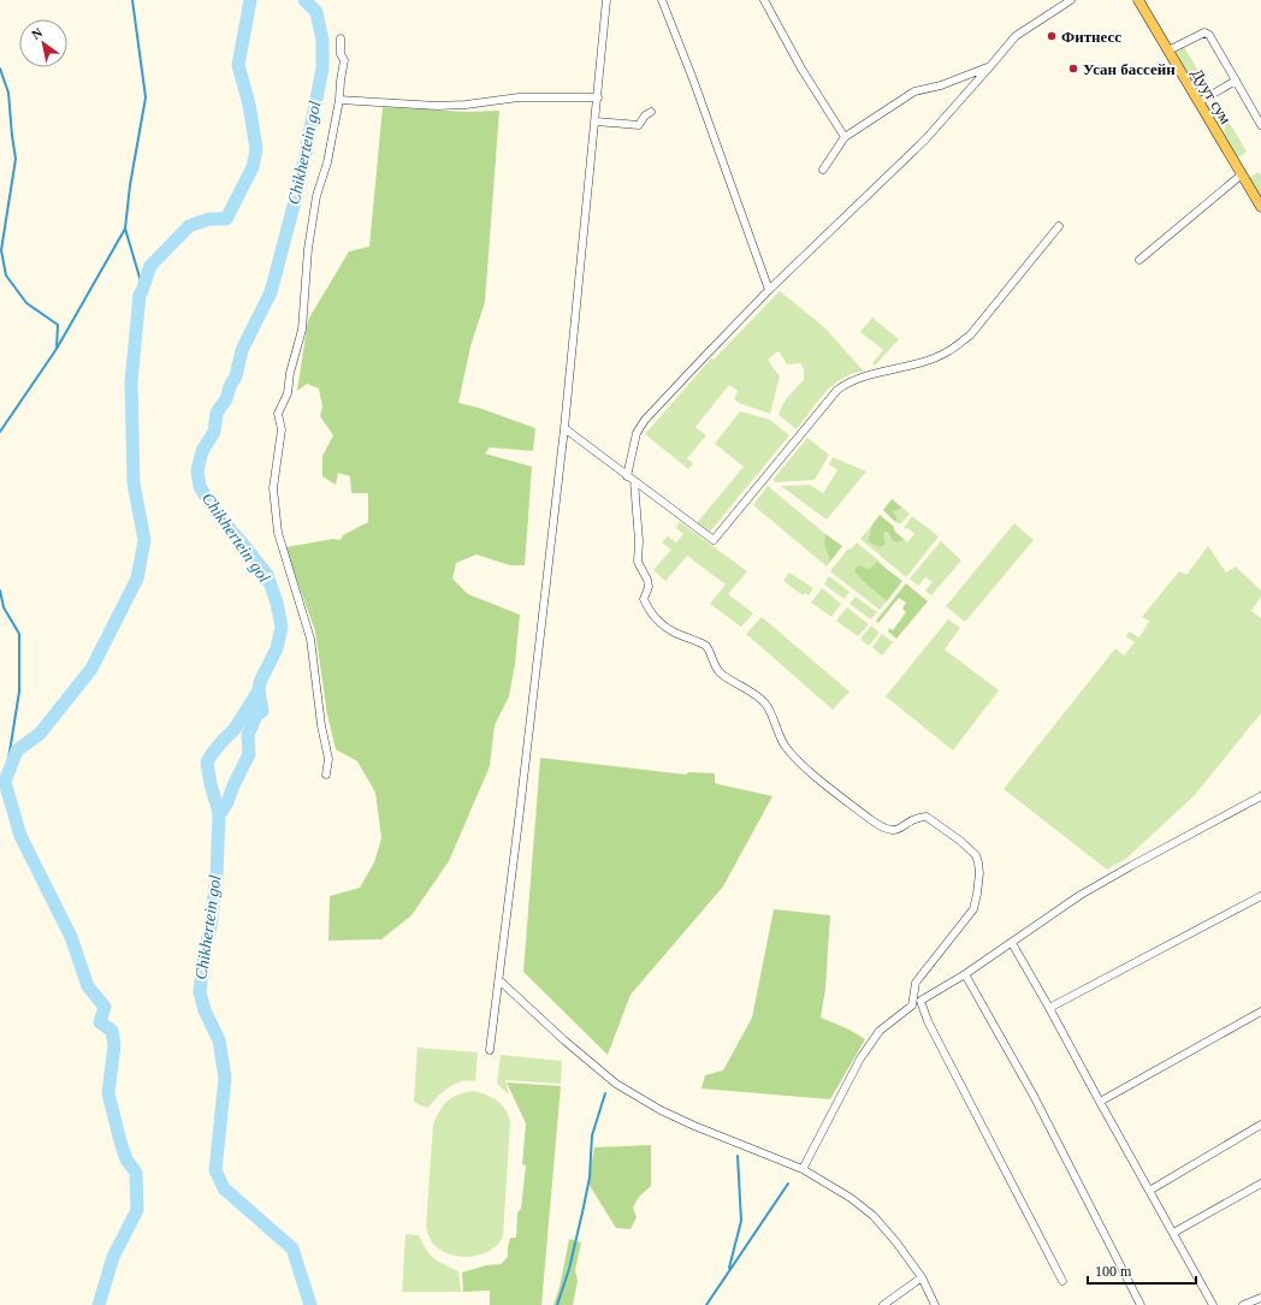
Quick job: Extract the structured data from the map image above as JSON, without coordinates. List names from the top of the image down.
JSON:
{
  "streets": {
    "main road": ["Дуут сум"]
  },
  "water": ["Chikhertein gol"],
  "places": ["Фитнесс", "Усан бассейн"],
  "scale_bar": "100 m",
  "north": "top left"
}
